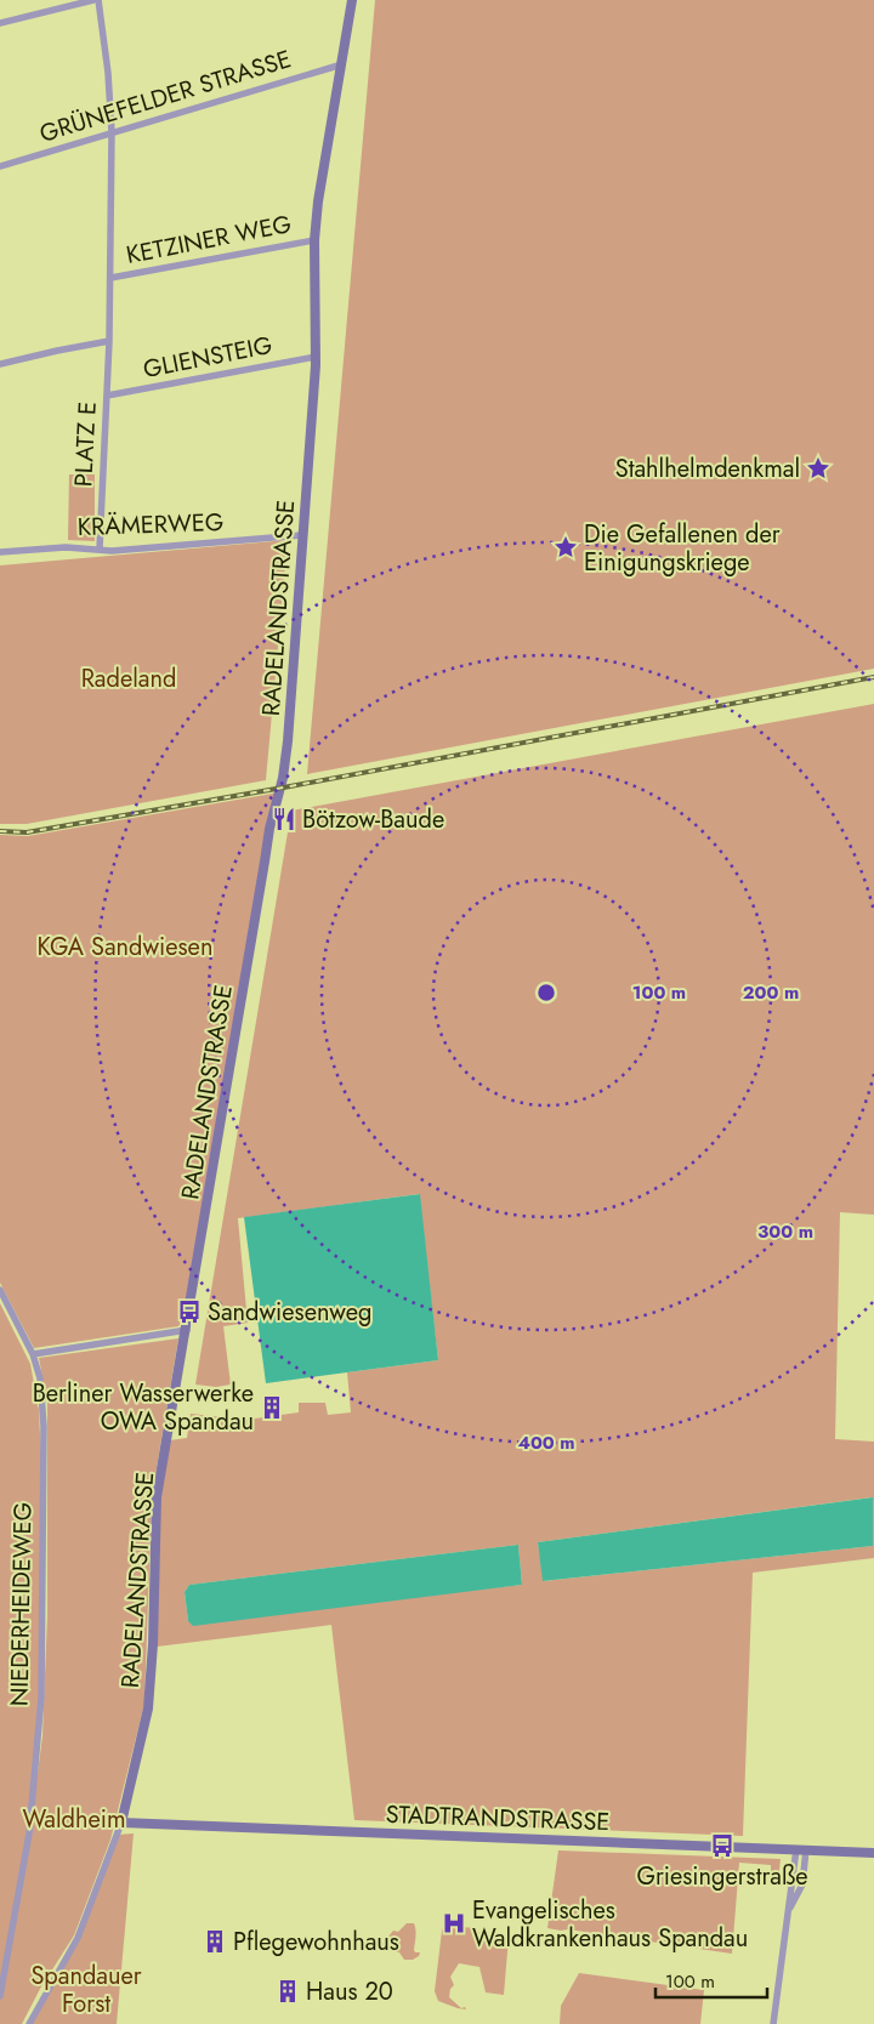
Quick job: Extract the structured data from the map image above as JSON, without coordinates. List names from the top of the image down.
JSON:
{
  "streets": {
    "street": [
      "GRÜNEFELDER STRASSE",
      "KETZINER WEG",
      "GLIENSTEIG",
      "PLATZ E",
      "KRÄMERWEG",
      "RADELANDSTRASSE",
      "NIEDERHEIDEWEG",
      "STADTRANDSTRASSE"
    ]
  },
  "crossings": [
    ["GRÜNEFELDER STRASSE", "PLATZ E"],
    ["GRÜNEFELDER STRASSE", "RADELANDSTRASSE"],
    ["KETZINER WEG", "PLATZ E"],
    ["KETZINER WEG", "RADELANDSTRASSE"],
    ["GLIENSTEIG", "PLATZ E"],
    ["GLIENSTEIG", "RADELANDSTRASSE"],
    ["PLATZ E", "KRÄMERWEG"],
    ["KRÄMERWEG", "RADELANDSTRASSE"],
    ["RADELANDSTRASSE", "STADTRANDSTRASSE"]
  ],
  "parks": [
    "Radeland",
    "KGA Sandwiesen",
    "Waldheim",
    "Spandauer Forst"
  ],
  "places": {
    "place": ["Stahlhelmdenkmal", "Die Gefallenen der Einigungskriege"],
    "restaurant": ["Bötzow-Baude"],
    "bus stop": ["Sandwiesenweg", "Griesingerstraße"],
    "building": ["Berliner Wasserwerke OWA Spandau", "Pflegewohnhaus", "Haus 20"],
    "hospital": ["Evangelisches Waldkrankenhaus Spandau"]
  },
  "scale_bar": "100 m",
  "rings": [
    "100 m",
    "200 m",
    "300 m",
    "400 m"
  ]
}
